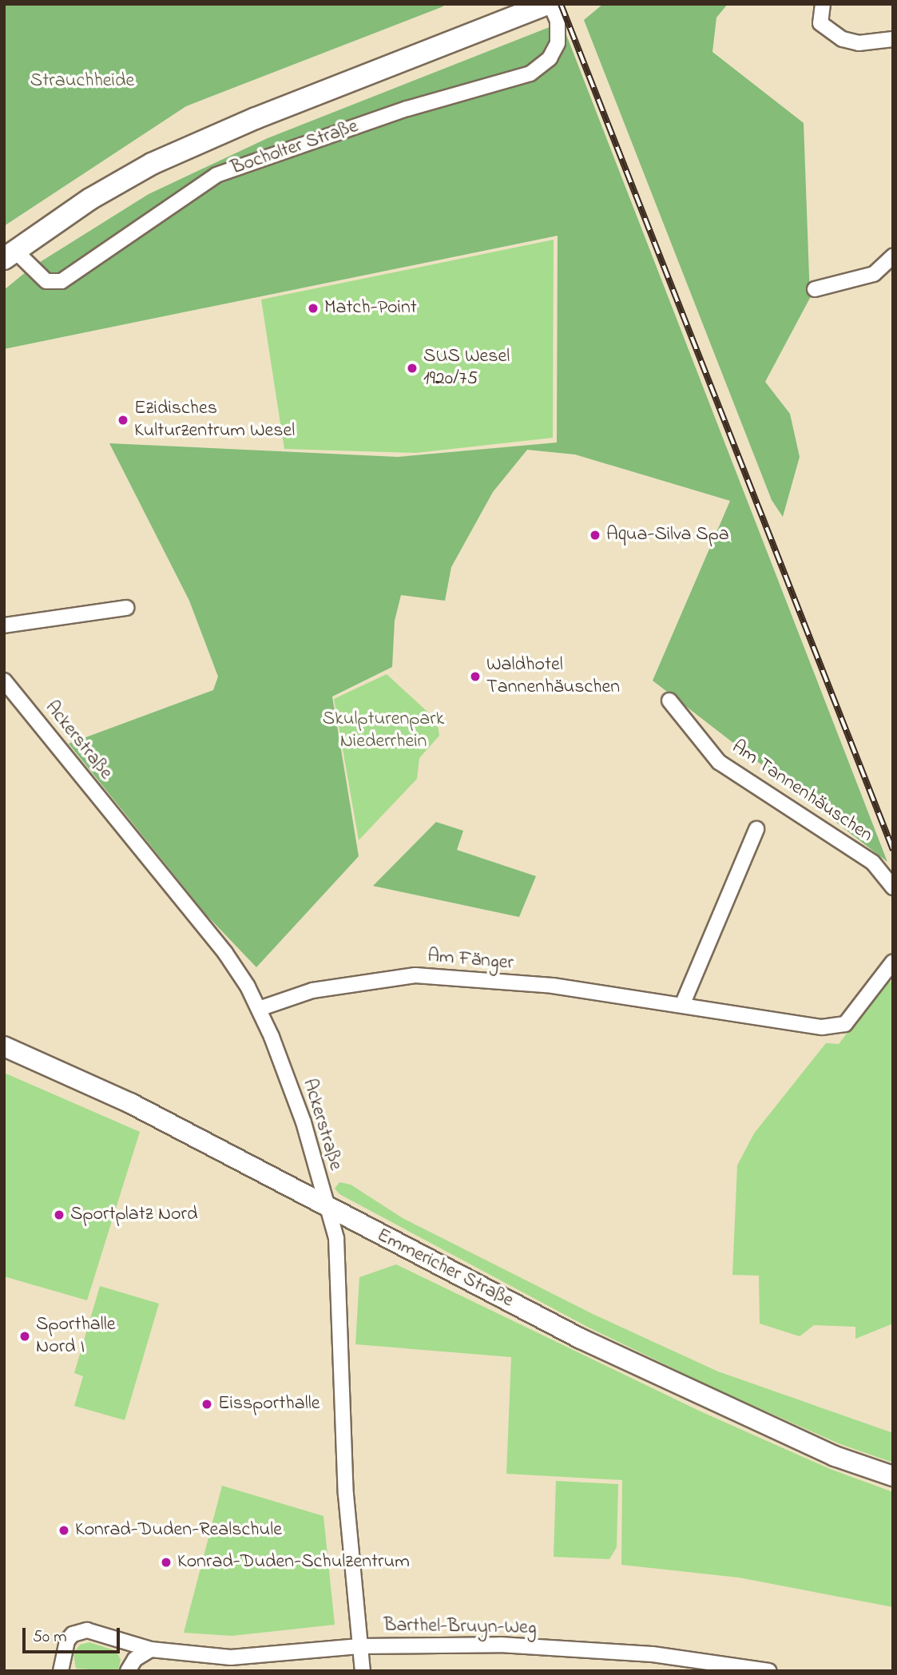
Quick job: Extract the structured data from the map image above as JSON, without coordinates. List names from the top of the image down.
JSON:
{
  "streets": {
    "main road": ["Bocholter Straße", "Emmericher Straße"],
    "street": [
      "Ackerstraße",
      "Am Tannenhäuschen",
      "Am Fänger",
      "Barthel-Bruyn-Weg"
    ]
  },
  "crossings": [
    ["Ackerstraße", "Am Fänger"],
    ["Ackerstraße", "Emmericher Straße"],
    ["Ackerstraße", "Barthel-Bruyn-Weg"]
  ],
  "parks": ["Strauchheide", "Skulpturenpark Niederrhein"],
  "places": [
    "Match-Point",
    "SUS Wesel 1920/75",
    "Ezidisches Kulturzentrum Wesel",
    "Aqua-Silva Spa",
    "Waldhotel Tannenhäuschen",
    "Sportplatz Nord",
    "Sporthalle Nord I",
    "Eissporthalle",
    "Konrad-Duden-Realschule",
    "Konrad-Duden-Schulzentrum"
  ],
  "scale_bar": "50 m"
}
